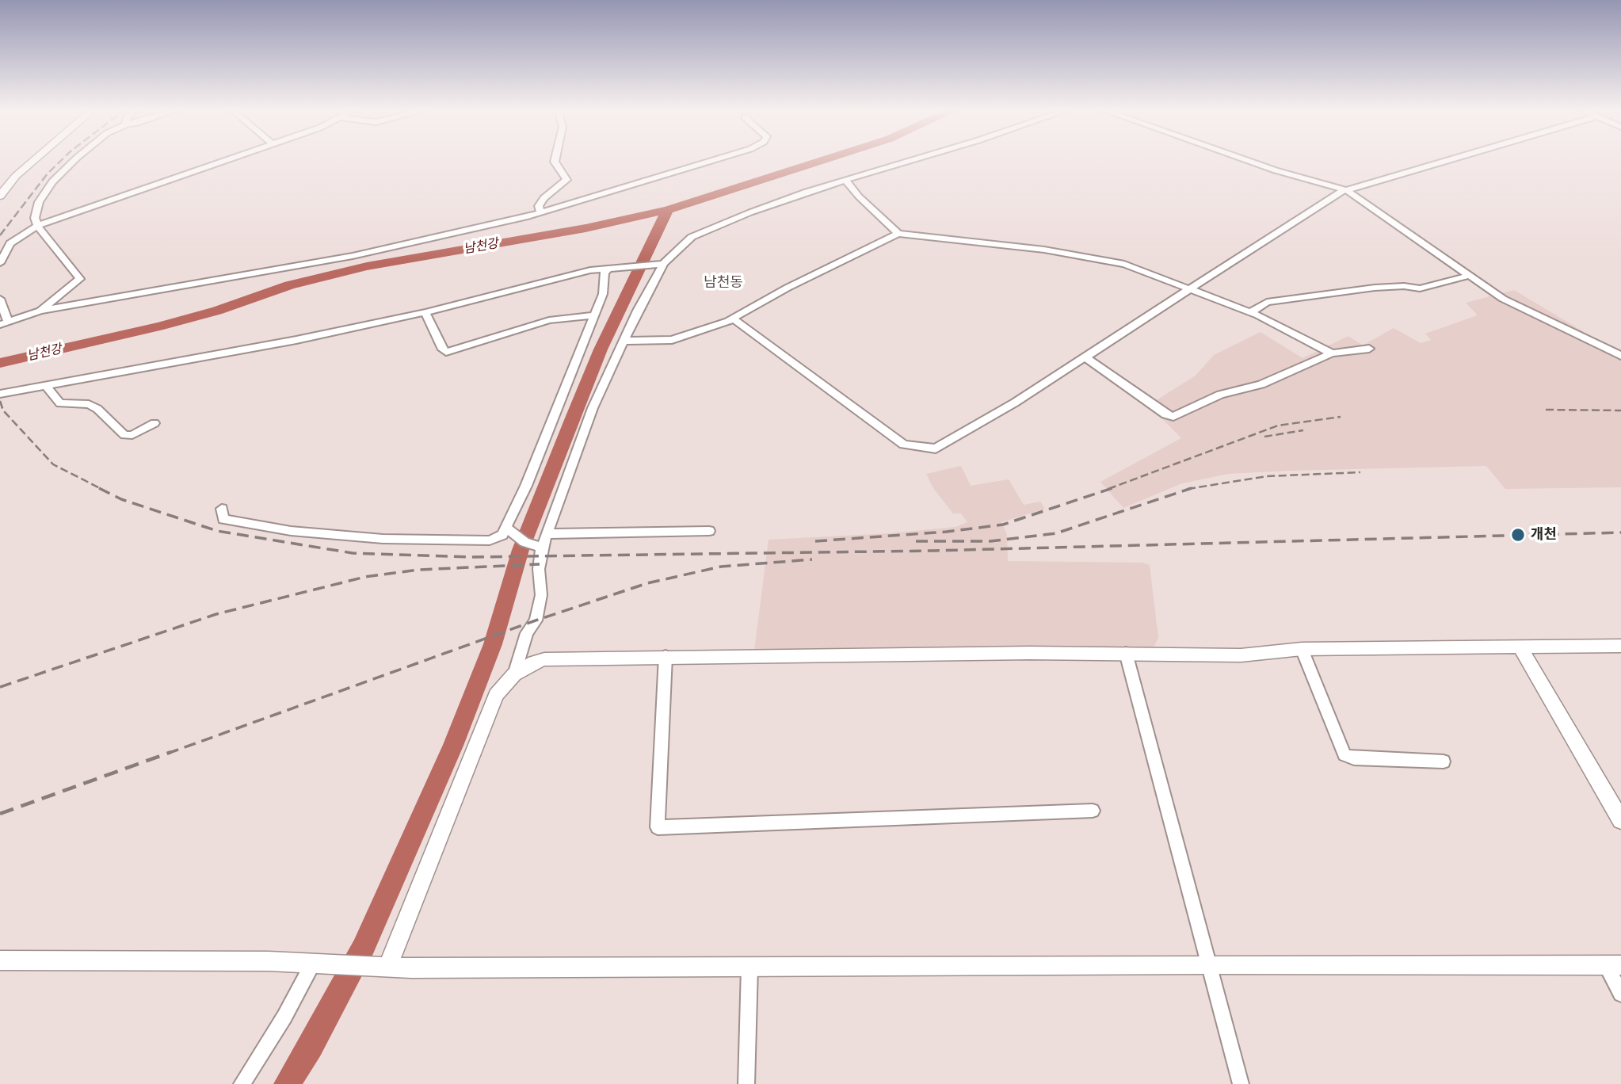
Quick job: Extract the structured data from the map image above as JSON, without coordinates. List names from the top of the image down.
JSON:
{
  "districts": ["남천동"],
  "water": ["남천강"],
  "places": ["개천"]
}
